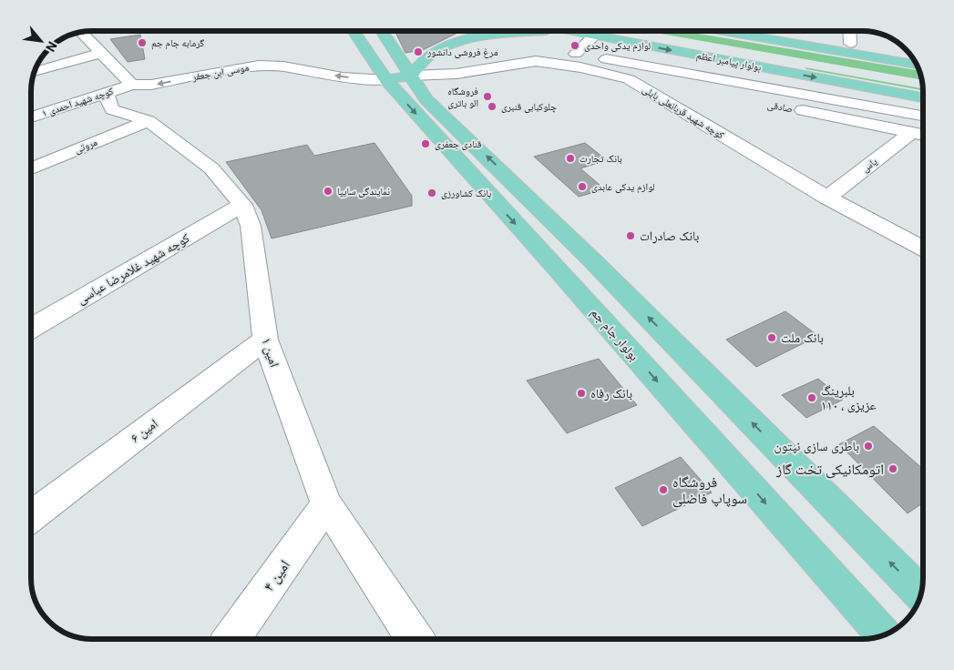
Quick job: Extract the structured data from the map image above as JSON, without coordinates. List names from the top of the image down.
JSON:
{
  "streets": {
    "main road": ["بولوار پیامبر اعظم", "بولوار جام جم"],
    "street": [
      "موسی ابن جعفر",
      "کوچه شهید احمدی ۱",
      "صادقی",
      "کوچه شهید قربانعلی بابلی",
      "مروتی",
      "یاس",
      "کوچه شهید غلامرضا عباسی",
      "امین ۱",
      "امین ۶",
      "امین ۴"
    ]
  },
  "crossings": [
    ["موسی ابن جعفر", "کوچه شهید احمدی ۱"],
    ["موسی ابن جعفر", "بولوار جام جم"],
    ["کوچه شهید احمدی ۱", "امین ۱"],
    ["صادقی", "یاس"],
    ["کوچه شهید قربانعلی بابلی", "یاس"],
    ["مروتی", "امین ۱"],
    ["کوچه شهید غلامرضا عباسی", "امین ۱"],
    ["امین ۱", "امین ۶"],
    ["امین ۱", "امین ۴"]
  ],
  "one_way": ["موسی ابن جعفر"],
  "places": [
    "گرمابه جام جم",
    "لوازم یدکی واحدی",
    "مرغ فروشی دانشور",
    "فروشگاه الو باتری",
    "چلوکبابی قنبری",
    "قنادی جعفری",
    "بانک تجارت",
    "لوازم یدکی عابدی",
    "نمایندگی سایپا",
    "بانک کشاورزی",
    "بانک صادرات",
    "بانک ملت",
    "بانک رفاه",
    "بلبرینگ ۱۱۰ ، عزیزی",
    "باطری سازی نپتون",
    "اتومکانیکی تخت گاز",
    "فروشگاه سوپاپ فاضلی"
  ],
  "north": "bottom right"
}
